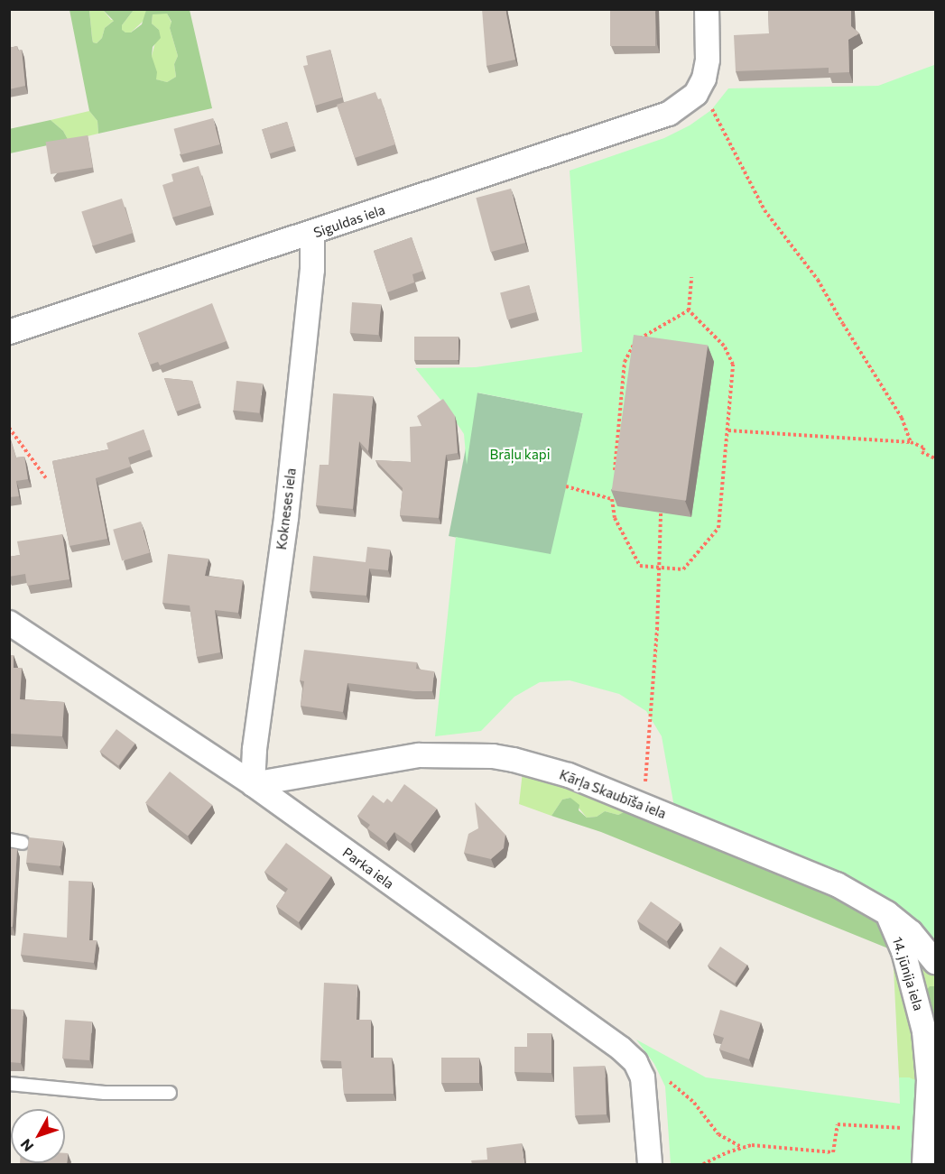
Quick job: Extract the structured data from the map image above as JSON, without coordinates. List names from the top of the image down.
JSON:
{
  "streets": {
    "street": [
      "Siguldas iela",
      "Kokneses iela",
      "Kārļa Skaubīša iela",
      "Parka iela",
      "14. jūnija iela"
    ]
  },
  "crossings": [
    ["Siguldas iela", "Kokneses iela"],
    ["Kokneses iela", "Kārļa Skaubīša iela"],
    ["Kokneses iela", "Parka iela"],
    ["Kārļa Skaubīša iela", "Parka iela"],
    ["Kārļa Skaubīša iela", "14. jūnija iela"]
  ],
  "parks": ["Brāļu kapi"],
  "north": "bottom left"
}
